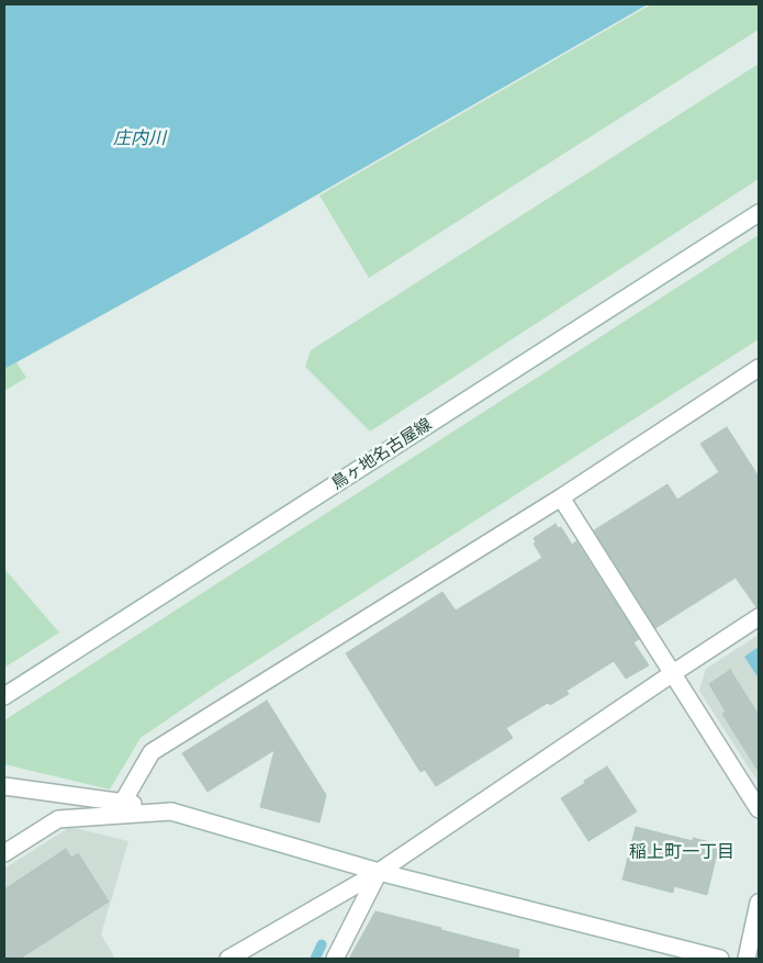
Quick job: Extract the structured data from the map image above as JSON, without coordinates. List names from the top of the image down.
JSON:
{
  "streets": {
    "street": ["鳥ヶ地名古屋線"]
  },
  "districts": ["稲上町一丁目"],
  "water": ["庄内川"]
}
